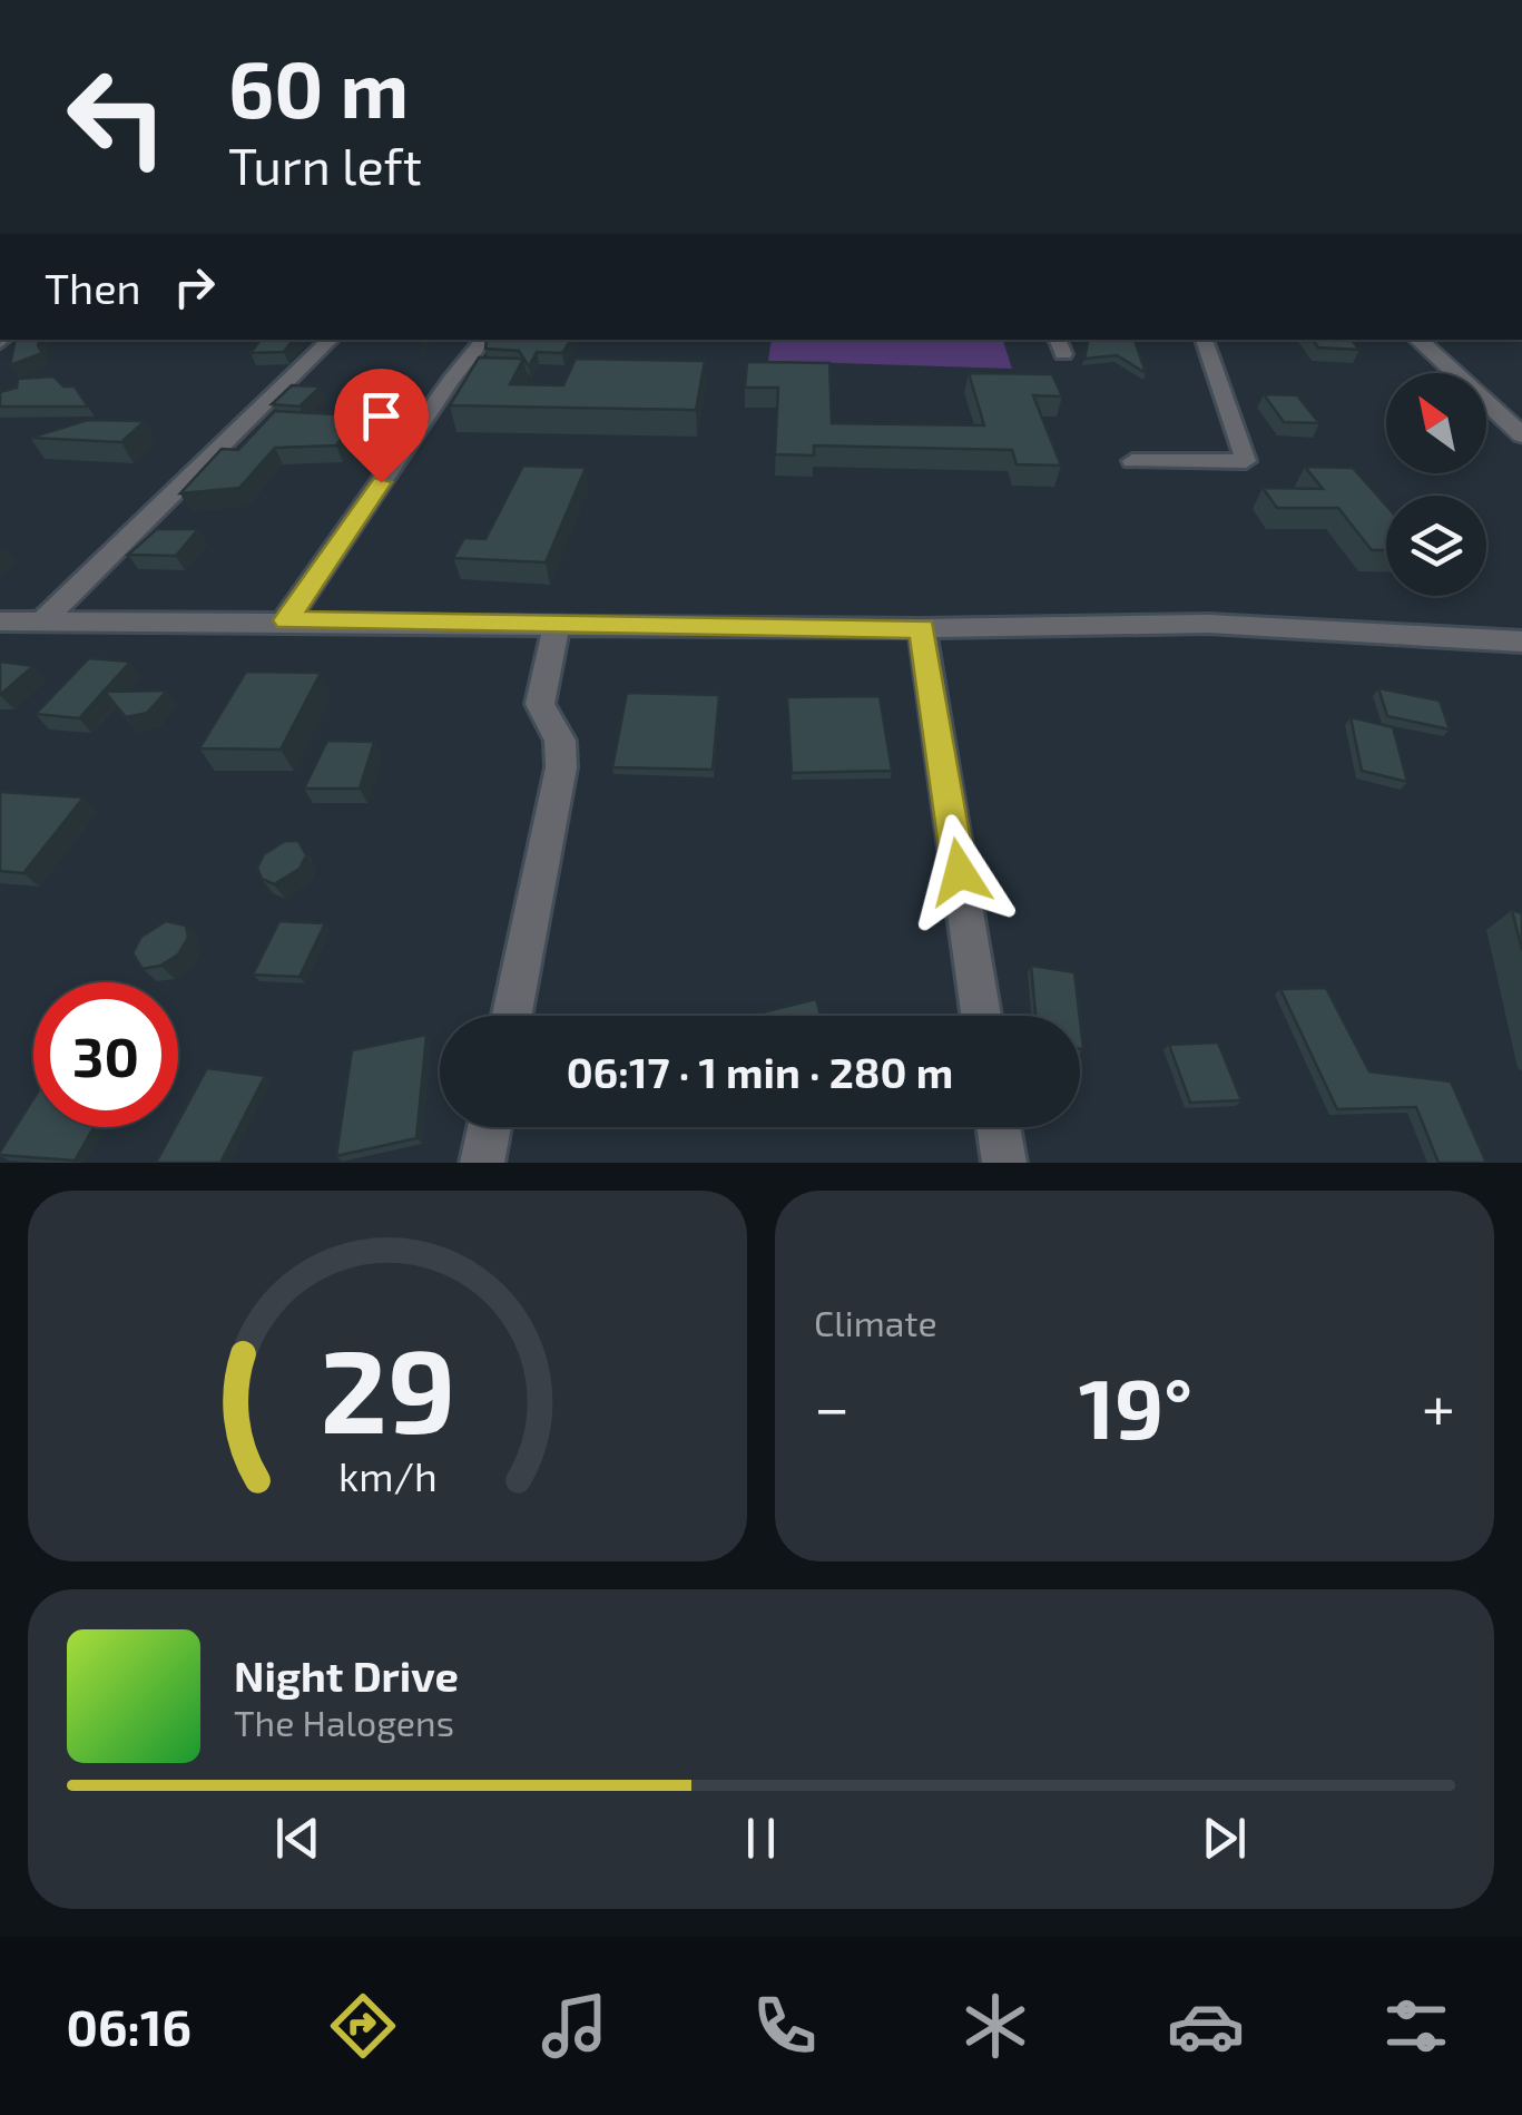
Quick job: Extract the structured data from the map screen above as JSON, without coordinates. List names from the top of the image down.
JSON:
{
  "north": "top left",
  "page": {
    "turn": ["60 m", "Turn left"],
    "then": "Then",
    "limit": "30",
    "trip": "06:17 · 1 min · 280 m",
    "tile": "Climate",
    "heat": ["−", "19°", "+"],
    "song": ["Night Drive", "The Halogens"],
    "tabs": "06:16",
    "gauge": ["29", "km/h"]
  }
}
